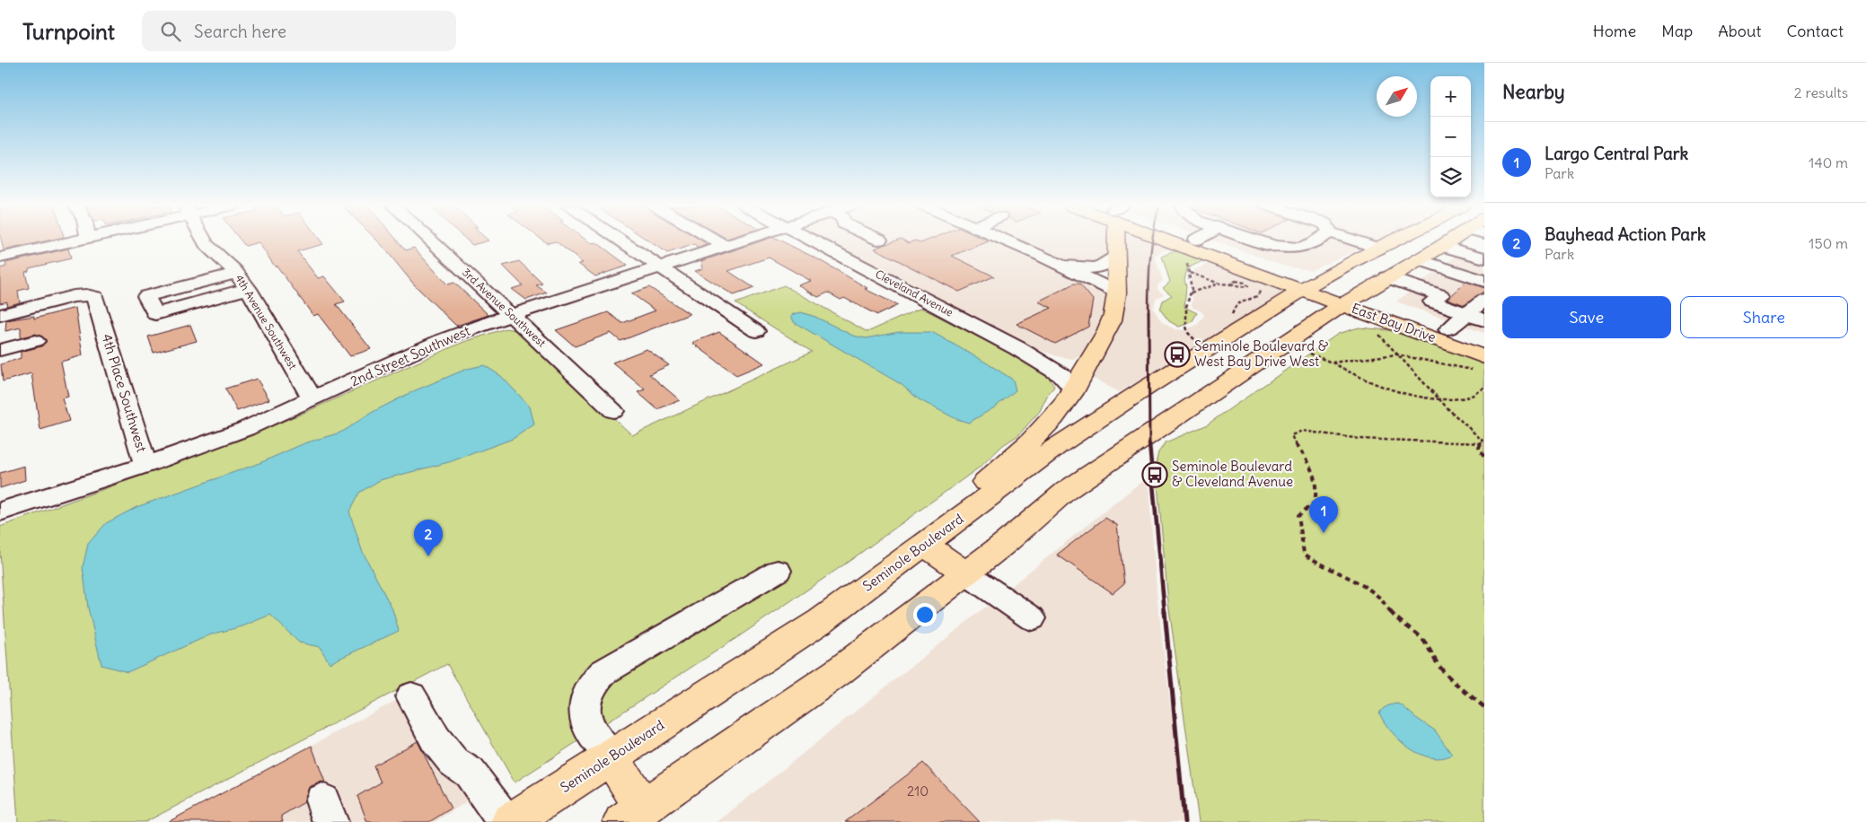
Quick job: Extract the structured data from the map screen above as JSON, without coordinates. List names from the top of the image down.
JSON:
{
  "streets": {
    "main road": ["East Bay Drive", "Seminole Boulevard"],
    "street": [
      "Cleveland Avenue",
      "3rd Avenue Southwest",
      "4th Avenue Southwest",
      "2nd Street Southwest",
      "4th Place Southwest"
    ]
  },
  "crossings": [
    ["3rd Avenue Southwest", "2nd Street Southwest"],
    ["4th Avenue Southwest", "2nd Street Southwest"],
    ["East Bay Drive", "Seminole Boulevard"],
    ["2nd Street Southwest", "4th Place Southwest"]
  ],
  "places": {
    "bus stop": ["Seminole Boulevard & West Bay Drive West", "Seminole Boulevard & Cleveland Avenue"]
  },
  "house_numbers": ["210"],
  "north": "top right",
  "page": {
    "header": "Turnpoint",
    "search": "Search here",
    "nav": [
      "Home",
      "Map",
      "About",
      "Contact"
    ],
    "heading": ["Nearby", "2 results"],
    "map_buttons": ["+", "−"],
    "list": [
      {
        "mark": "1",
        "name": "Largo Central Park",
        "note": "Park",
        "value": "140 m"
      },
      {
        "mark": "2",
        "name": "Bayhead Action Park",
        "note": "Park",
        "value": "150 m"
      }
    ],
    "buttons": ["Save", "Share"],
    "pins": ["1", "2"]
  }
}
